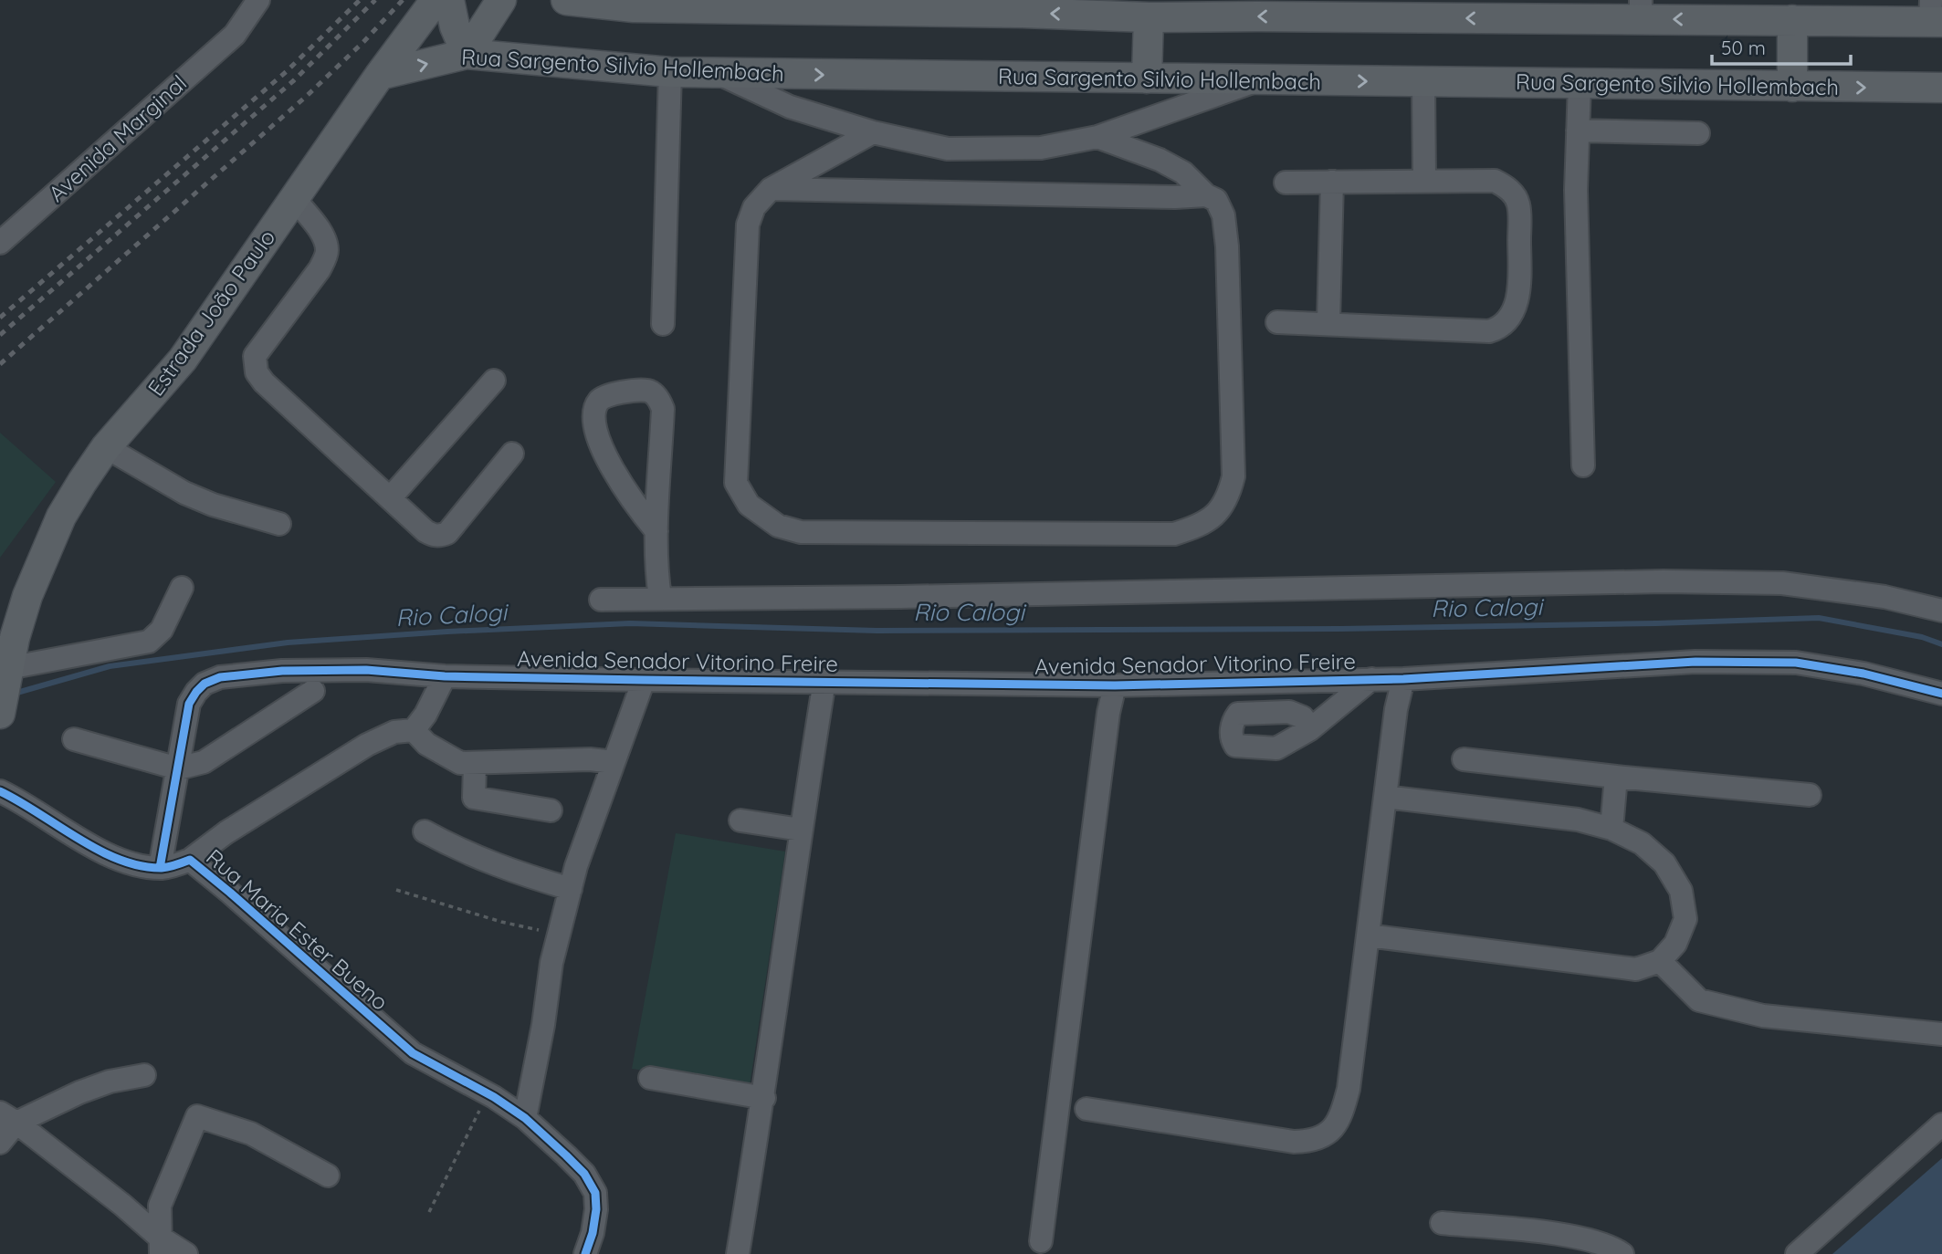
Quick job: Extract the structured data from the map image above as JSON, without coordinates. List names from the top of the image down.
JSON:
{
  "streets": {
    "main road": ["Rua Sargento Silvio Hollembach", "Estrada João Paulo"],
    "street": ["Avenida Marginal", "Avenida Senador Vitorino Freire", "Rua Maria Ester Bueno"]
  },
  "crossings": [
    ["Rua Sargento Silvio Hollembach", "Estrada João Paulo"]
  ],
  "water": ["Rio Calogi"],
  "scale_bar": "50 m"
}
